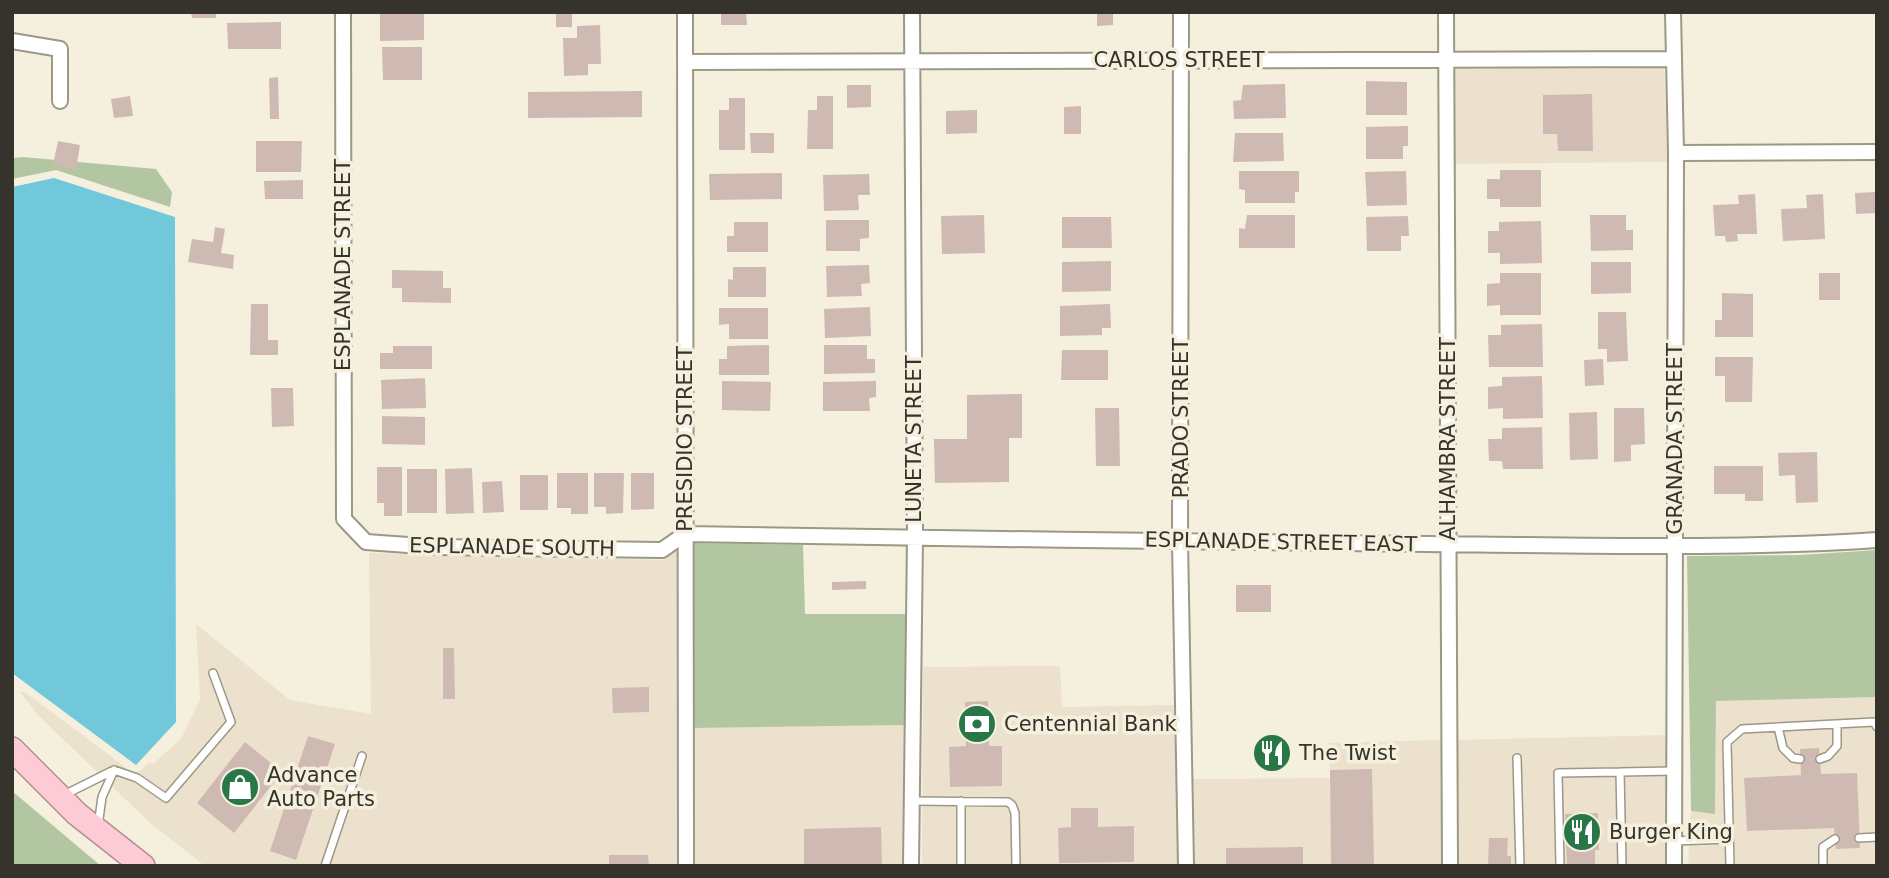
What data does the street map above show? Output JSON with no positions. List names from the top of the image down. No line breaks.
{"streets":{"street":["CARLOS STREET","ESPLANADE STREET","PRADO STREET","PRESIDIO STREET","LUNETA STREET","ALHAMBRA STREET","GRANADA STREET","ESPLANADE STREET EAST","ESPLANADE SOUTH"]},"crossings":[["CARLOS STREET","PRADO STREET"],["CARLOS STREET","PRESIDIO STREET"],["CARLOS STREET","LUNETA STREET"],["CARLOS STREET","ALHAMBRA STREET"],["CARLOS STREET","GRANADA STREET"],["ESPLANADE STREET","ESPLANADE SOUTH"],["PRADO STREET","ESPLANADE STREET EAST"],["PRESIDIO STREET","ESPLANADE STREET EAST"],["PRESIDIO STREET","ESPLANADE SOUTH"],["LUNETA STREET","ESPLANADE STREET EAST"],["ALHAMBRA STREET","ESPLANADE STREET EAST"],["GRANADA STREET","ESPLANADE STREET EAST"],["ESPLANADE STREET EAST","ESPLANADE SOUTH"]],"places":{"bank":["Centennial Bank"],"restaurant":["The Twist","Burger King"],"shop":["Advance Auto Parts"]}}
